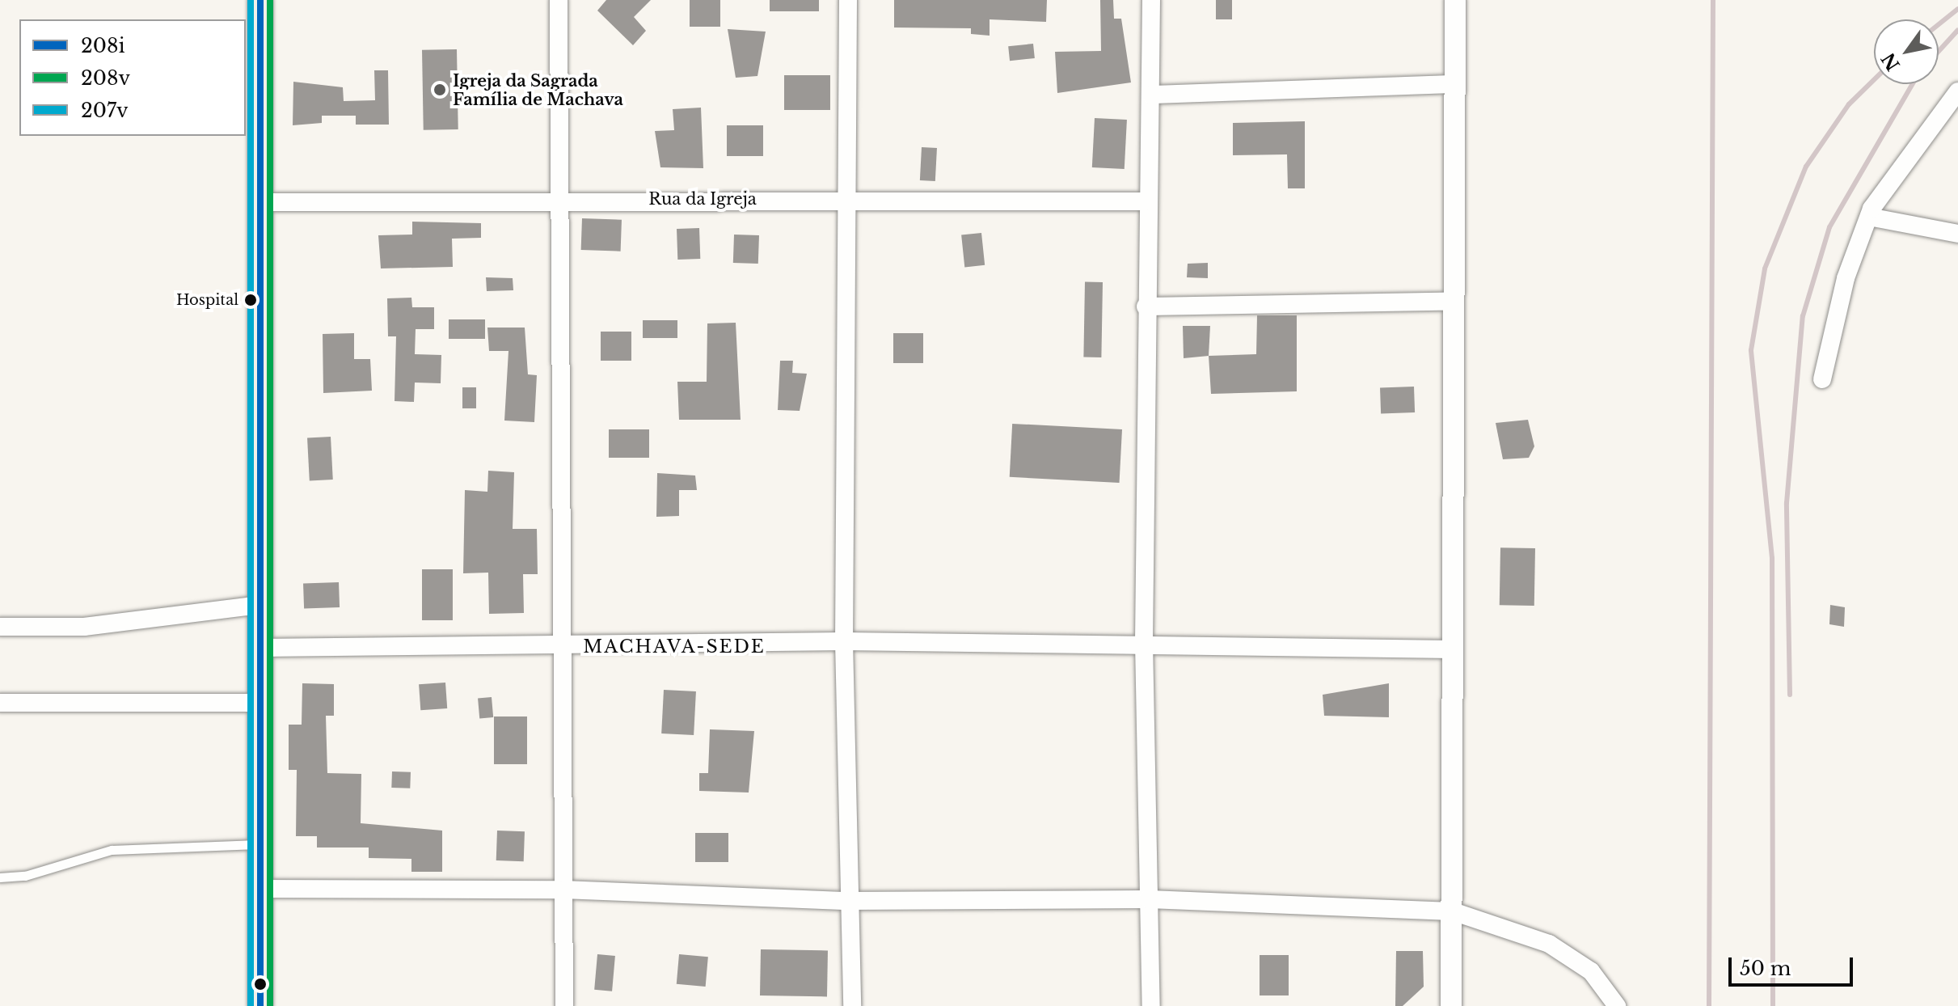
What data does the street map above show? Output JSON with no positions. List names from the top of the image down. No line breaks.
{"streets":{"street":["Rua da Igreja"]},"districts":["MACHAVA-SEDE"],"places":["Igreja da Sagrada Família de Machava","Hospital"],"lines":["transit line 208i","transit line 208v","transit line 207v"],"legend":["208i","208v","207v"],"scale_bar":"50 m","north":"bottom left"}
